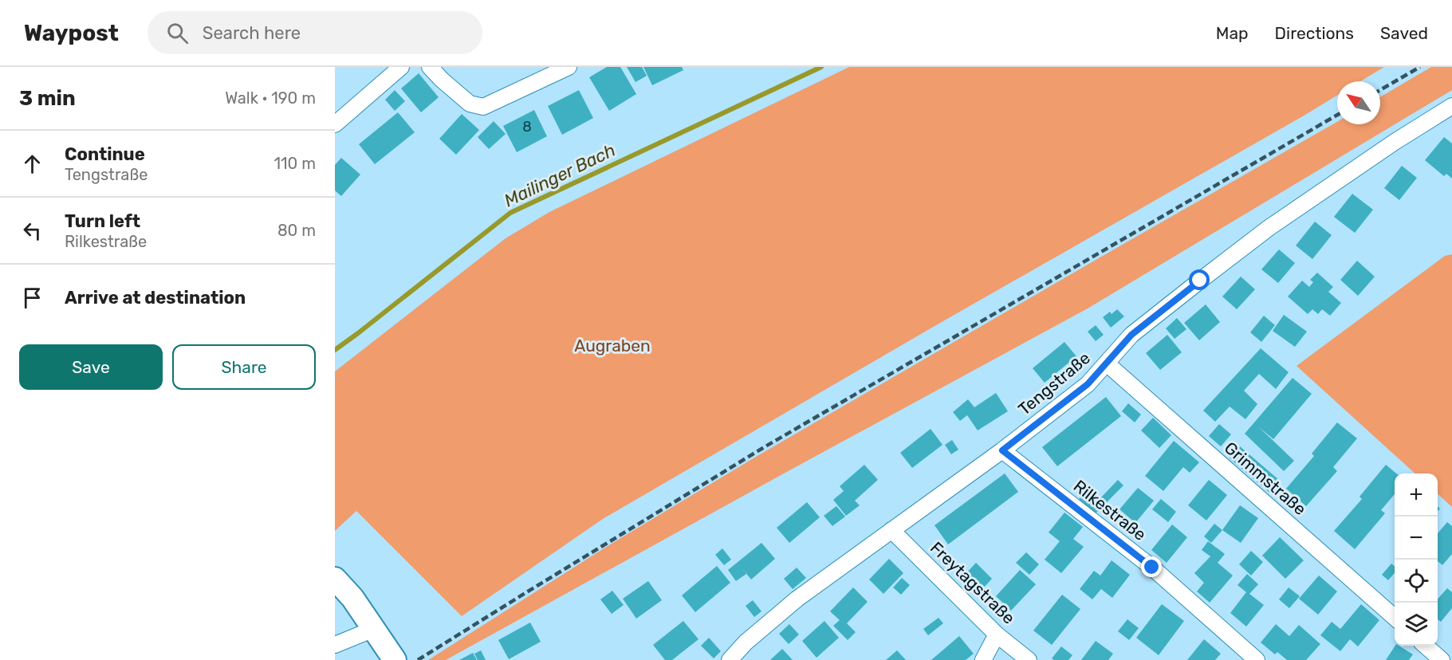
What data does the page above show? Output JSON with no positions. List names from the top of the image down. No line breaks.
{"streets":{"street":["Tengstraße","Grimmstraße","Rilkestraße","Freytagstraße"]},"crossings":[["Tengstraße","Grimmstraße"],["Tengstraße","Rilkestraße"],["Tengstraße","Freytagstraße"]],"water":["Mailinger Bach"],"parks":["Augraben"],"house_numbers":["8"],"north":"top left","page":{"header":"Waypost","search":"Search here","nav":["Map","Directions","Saved"],"heading":["3 min","Walk · 190 m"],"list":[["Continue","Tengstraße","110 m"],["Turn left","Rilkestraße","80 m"],"Arrive at destination"],"buttons":["Save","Share"],"map_buttons":["+","−"]}}
